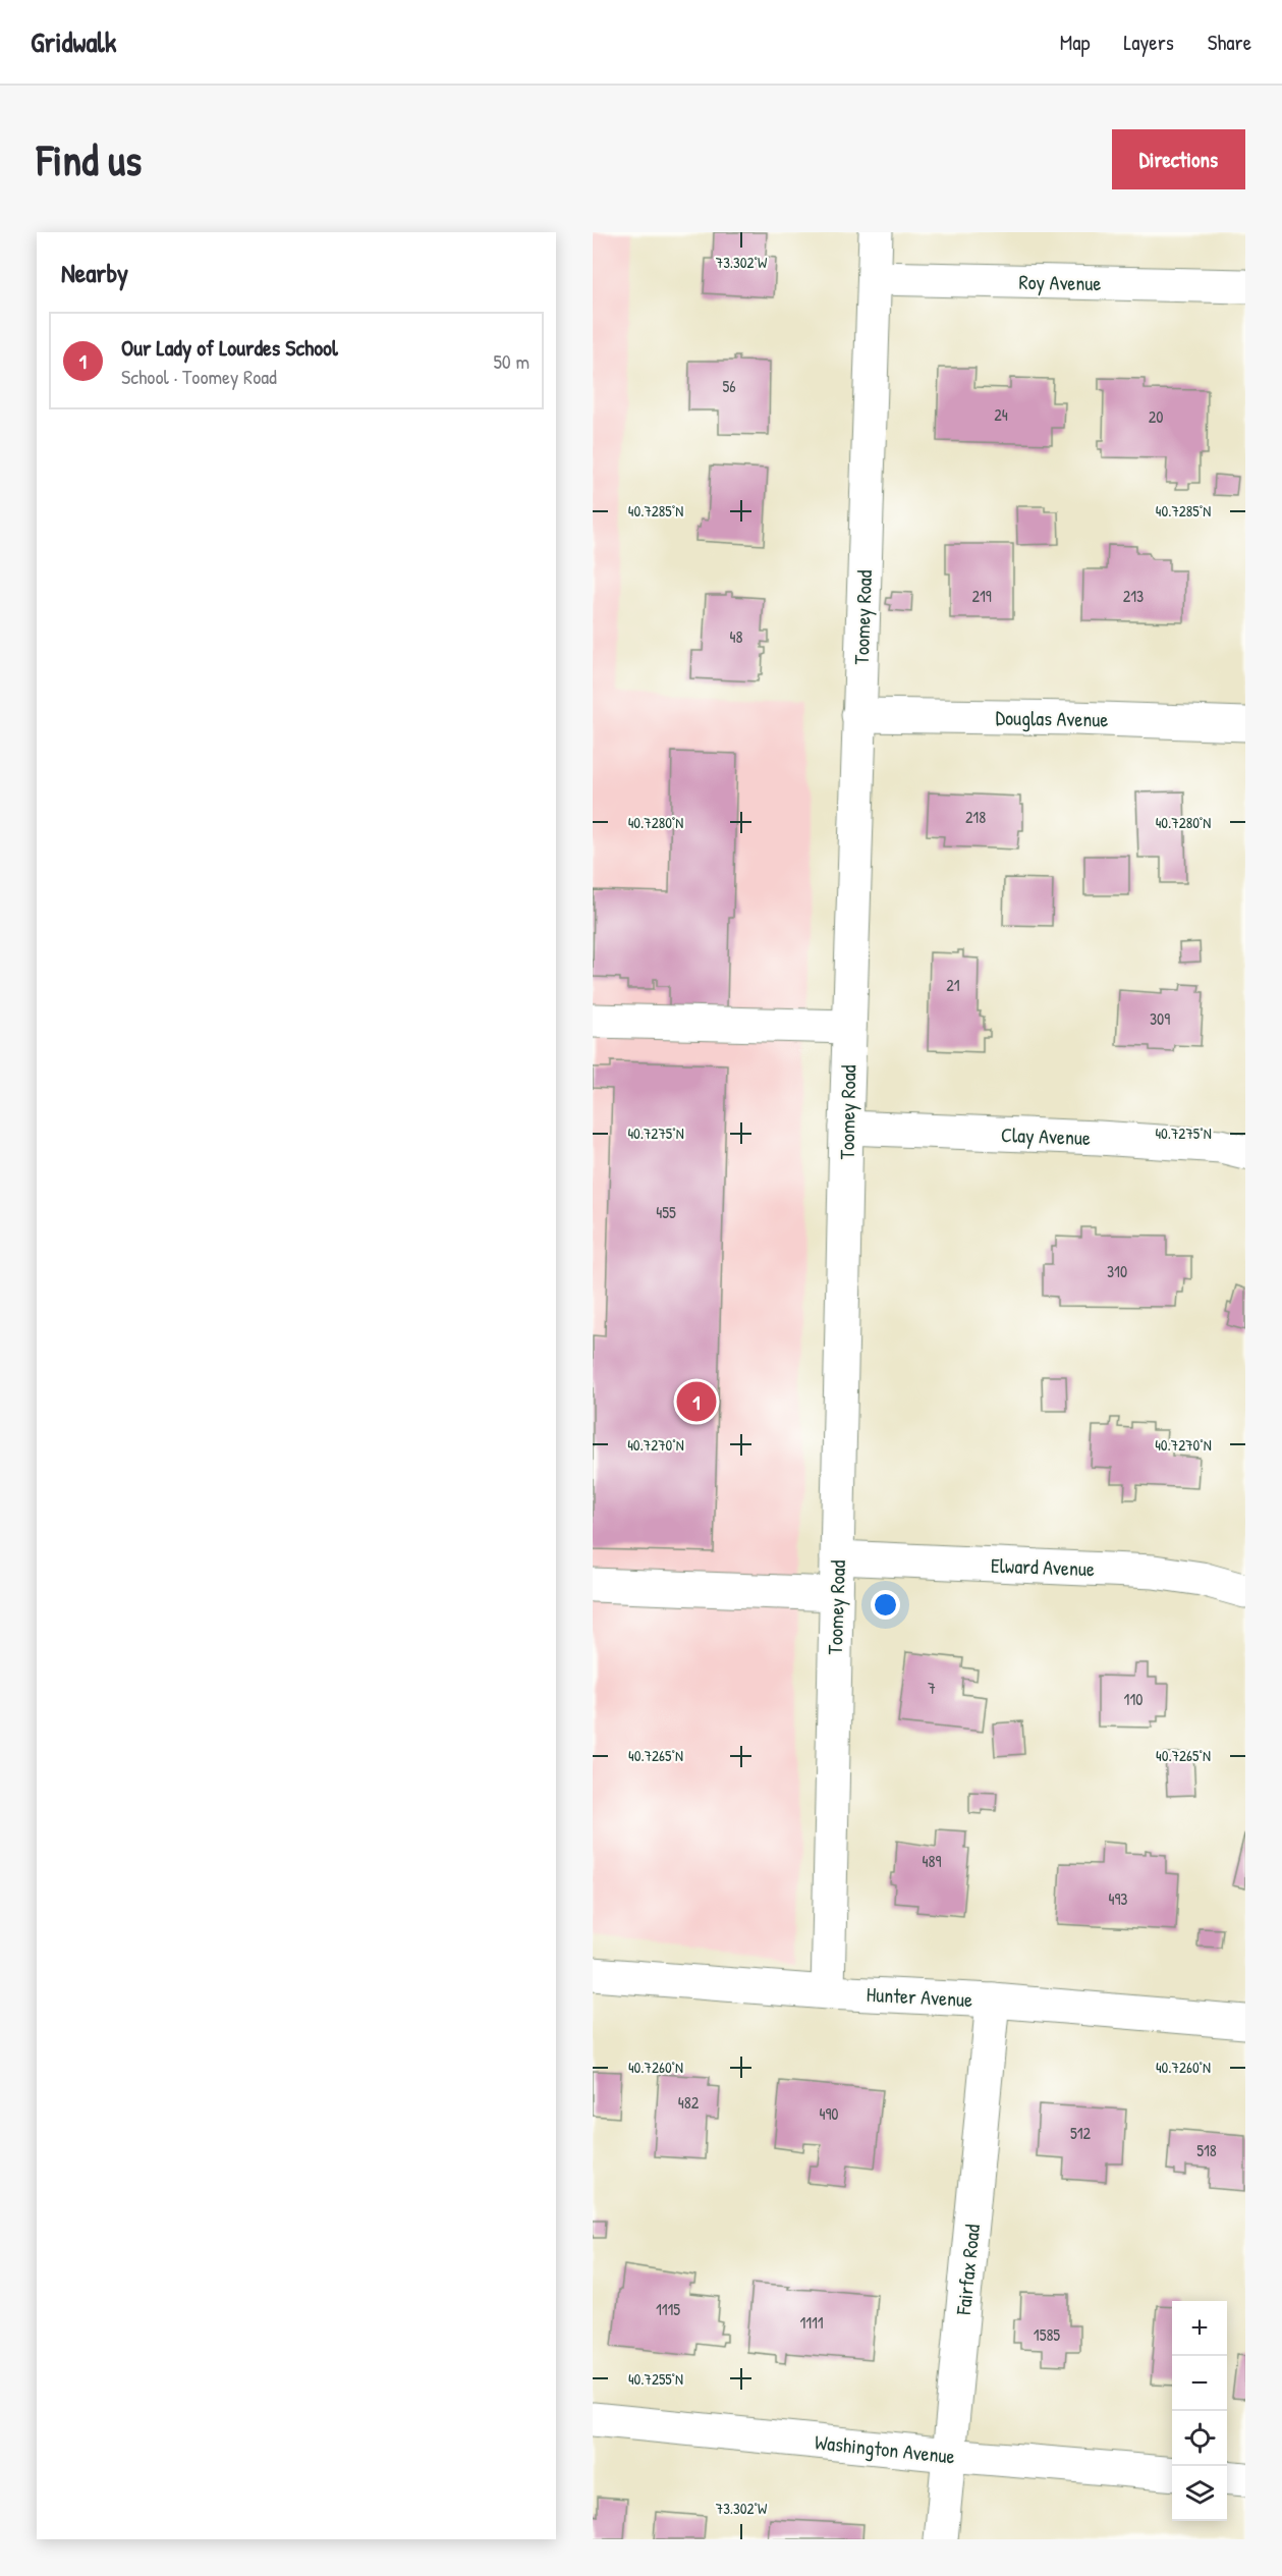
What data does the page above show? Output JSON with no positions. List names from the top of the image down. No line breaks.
{"streets":{"street":["Roy Avenue","Toomey Road","Douglas Avenue","Clay Avenue","Elward Avenue","Hunter Avenue","Fairfax Road","Washington Avenue"]},"crossings":[["Roy Avenue","Toomey Road"],["Toomey Road","Douglas Avenue"],["Toomey Road","Clay Avenue"],["Toomey Road","Elward Avenue"],["Toomey Road","Hunter Avenue"],["Hunter Avenue","Fairfax Road"],["Fairfax Road","Washington Avenue"]],"house_numbers":["56","24","20","219","213","48","218","21","309","455","310","7","110","489","493","482","490","512","518","1115","1111","1585"],"page":{"header":"Gridwalk","nav":["Map","Layers","Share"],"buttons":"Directions","title":"Find us","heading":"Nearby","list":[{"mark":"1","name":"Our Lady of Lourdes School","note":"School · Toomey Road","value":"50 m"}],"pins":"1","map_buttons":["+","−"]},"coordinates":["73.302°W","40.7285°N","40.7280°N","40.7275°N","40.7270°N","40.7265°N","40.7260°N","40.7255°N"]}
